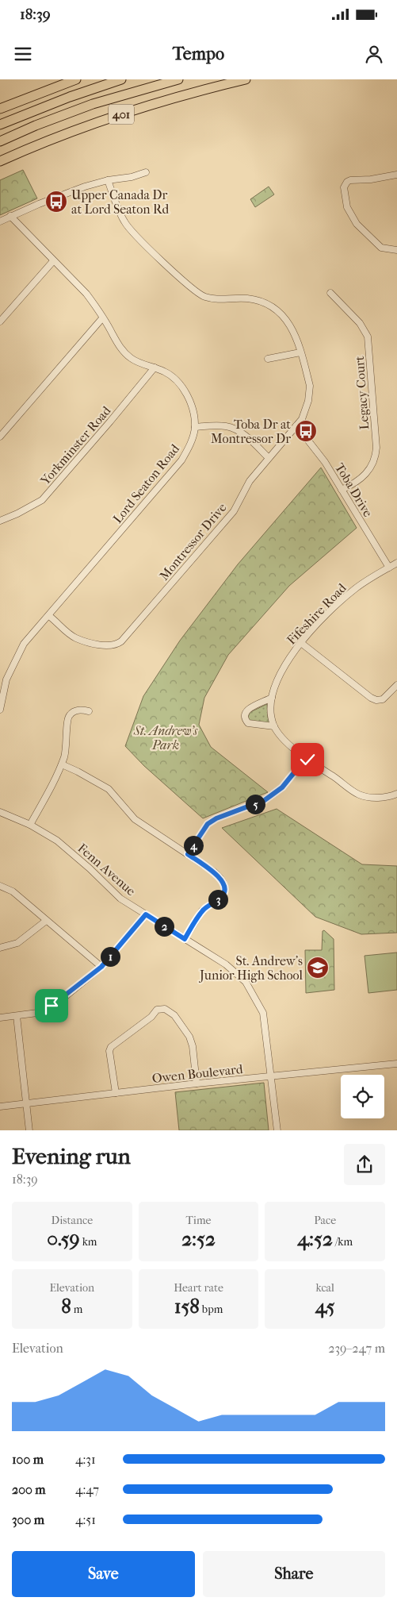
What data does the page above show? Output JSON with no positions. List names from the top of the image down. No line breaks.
{"streets":{"highway":["401"],"street":["Legacy Court","Yorkminster Road","Lord Seaton Road","Toba Drive","Montressor Drive","Fifeshire Road","Fenn Avenue","Owen Boulevard"]},"crossings":[["Legacy Court","Toba Drive"],["Yorkminster Road","Lord Seaton Road"],["Lord Seaton Road","Montressor Drive"],["Toba Drive","Montressor Drive"],["Toba Drive","Fifeshire Road"],["Fenn Avenue","Owen Boulevard"]],"parks":["St. Andrew’s Park"],"places":{"bus stop":["Upper Canada Dr at Lord Seaton Rd","Toba Dr at Montressor Dr"],"school or university":["St. Andrew's Junior High School"]},"page":{"status":"18:39","header":"Tempo","pins":["5","4","3","2","1"],"heading":["Evening run","18:39"],"stats":[["Distance","0.59 km"],["Time","2:52"],["Pace","4:52 /km"],["Elevation","8 m"],["Heart rate","158 bpm"],["kcal","45"]],"chart":["Elevation","239–247 m"],"list":[{"name":"100 m","note":"4:31"},{"name":"200 m","note":"4:47"},{"name":"300 m","note":"4:51"}],"buttons":["Save","Share"]}}
